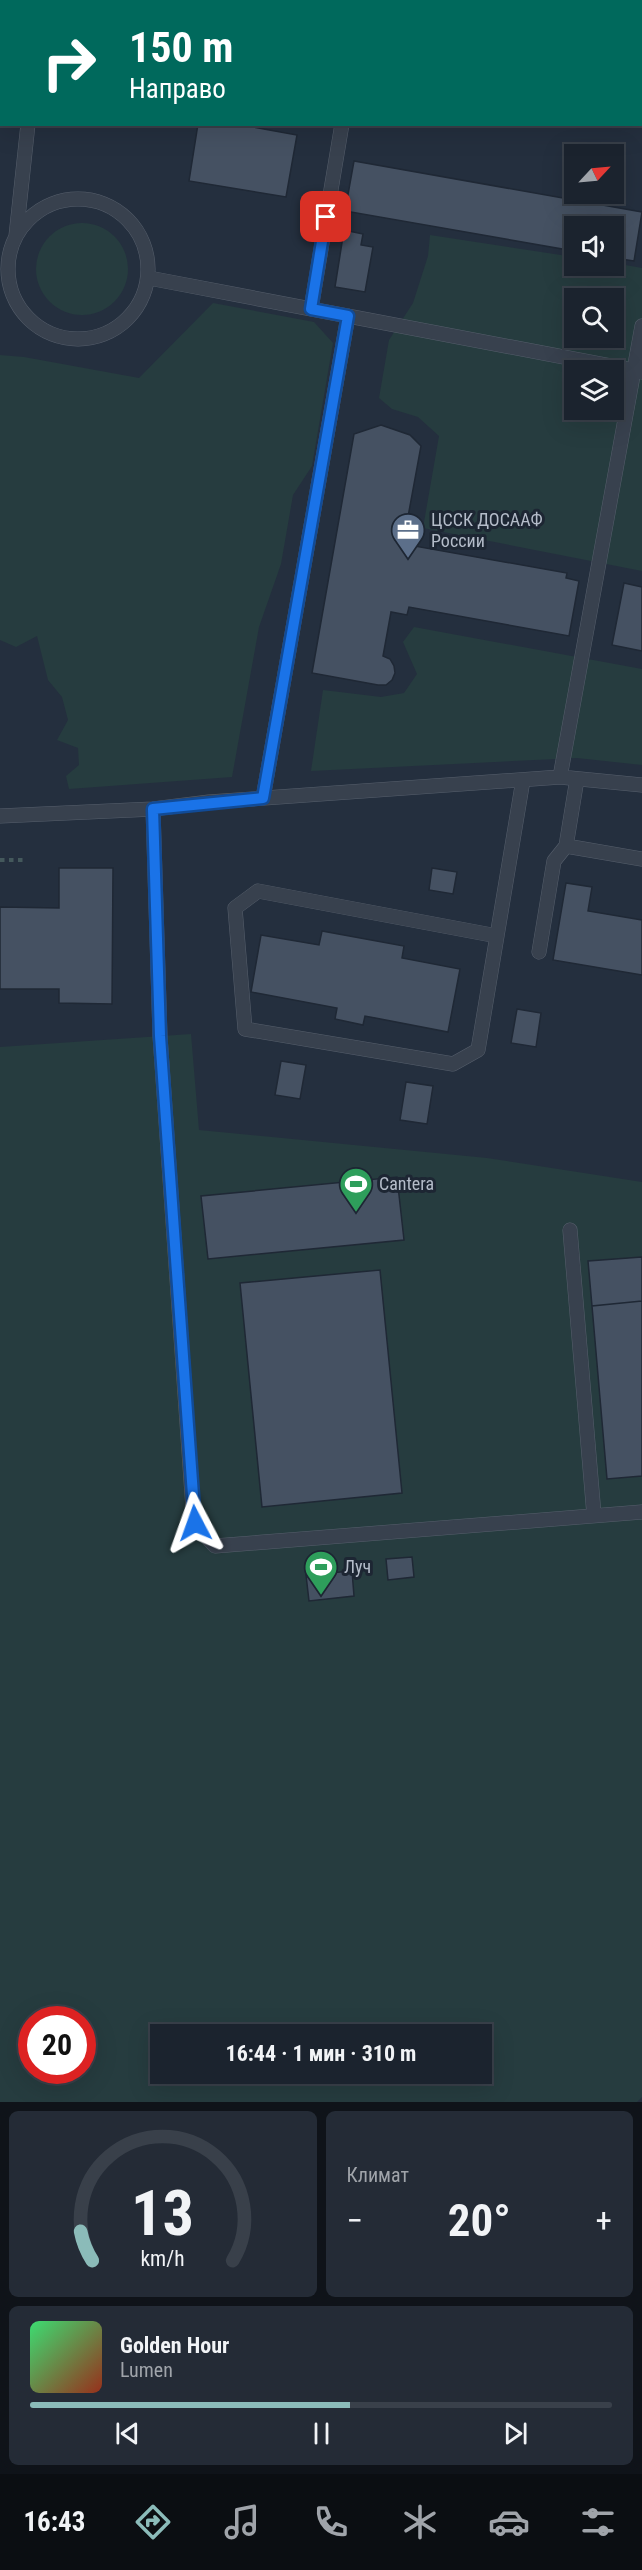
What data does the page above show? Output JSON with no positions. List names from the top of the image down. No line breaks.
{"places":{"office":["ЦССК ДОСААФ России"],"sports":["Cantera","Луч"]},"north":"top right","page":{"turn":["150 m","Направо"],"limit":"20","trip":"16:44 · 1 мин · 310 m","tile":"Климат","heat":["−","20°","+"],"song":["Golden Hour","Lumen"],"tabs":"16:43","gauge":["13","km/h"]}}
